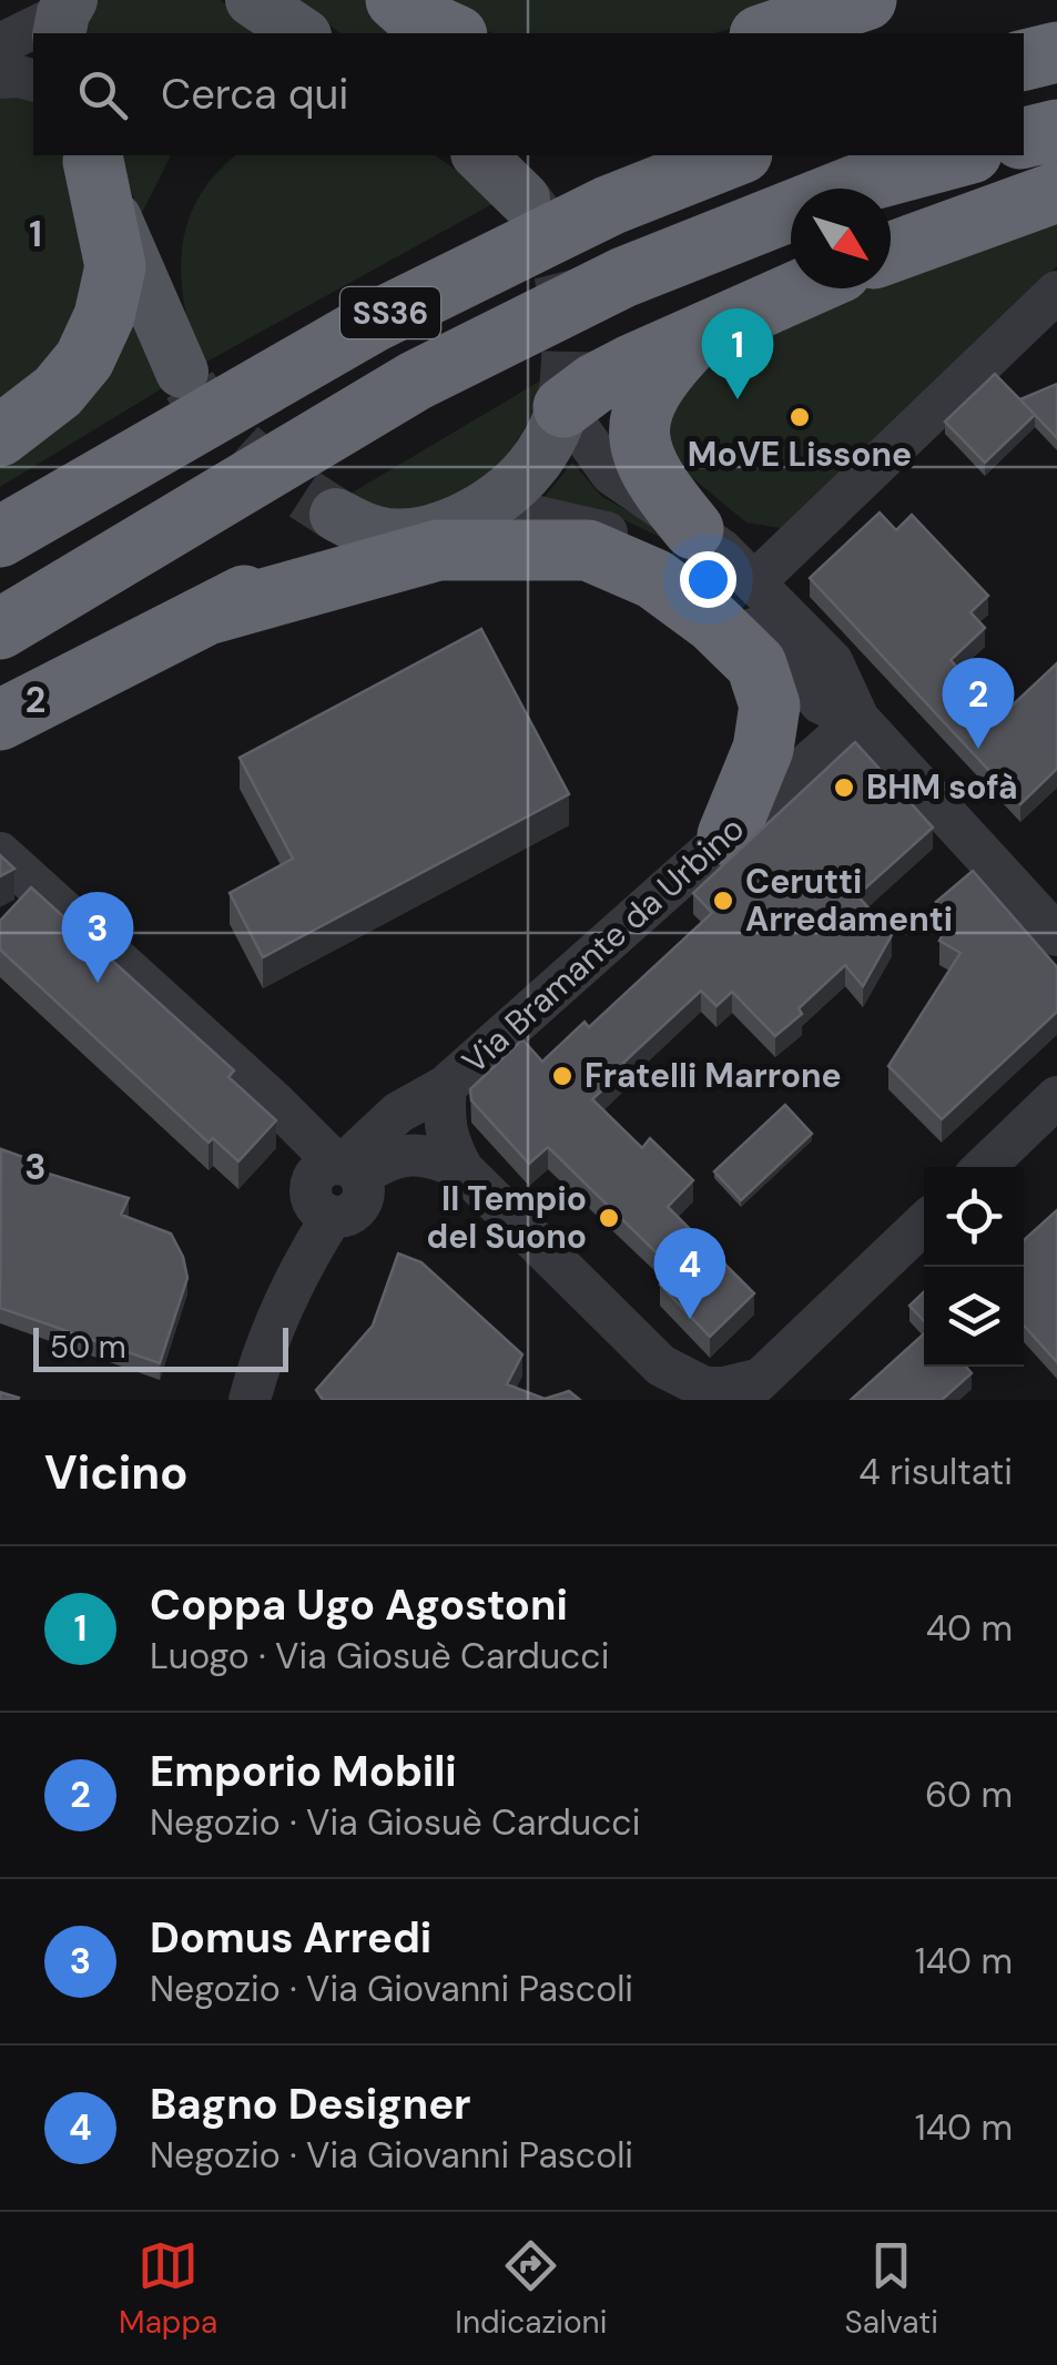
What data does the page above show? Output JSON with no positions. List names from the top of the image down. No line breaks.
{"streets":{"highway":["SS36"],"street":["Via Bramante da Urbino"]},"places":["MoVE Lissone","BHM sofà","Cerutti Arredamenti","Fratelli Marrone","Il Tempio del Suono"],"scale_bar":"50 m","north":"bottom right","page":{"search":"Cerca qui","pins":["1","2","3","4"],"scale":"50 m","heading":["Vicino","4 risultati"],"list":[{"mark":"1","name":"Coppa Ugo Agostoni","note":"Luogo · Via Giosuè Carducci","value":"40 m"},{"mark":"2","name":"Emporio Mobili","note":"Negozio · Via Giosuè Carducci","value":"60 m"},{"mark":"3","name":"Domus Arredi","note":"Negozio · Via Giovanni Pascoli","value":"140 m"},{"mark":"4","name":"Bagno Designer","note":"Negozio · Via Giovanni Pascoli","value":"140 m"}],"nav":["Mappa","Indicazioni","Salvati"]},"grid":{"rows":["1","2","3"]}}
